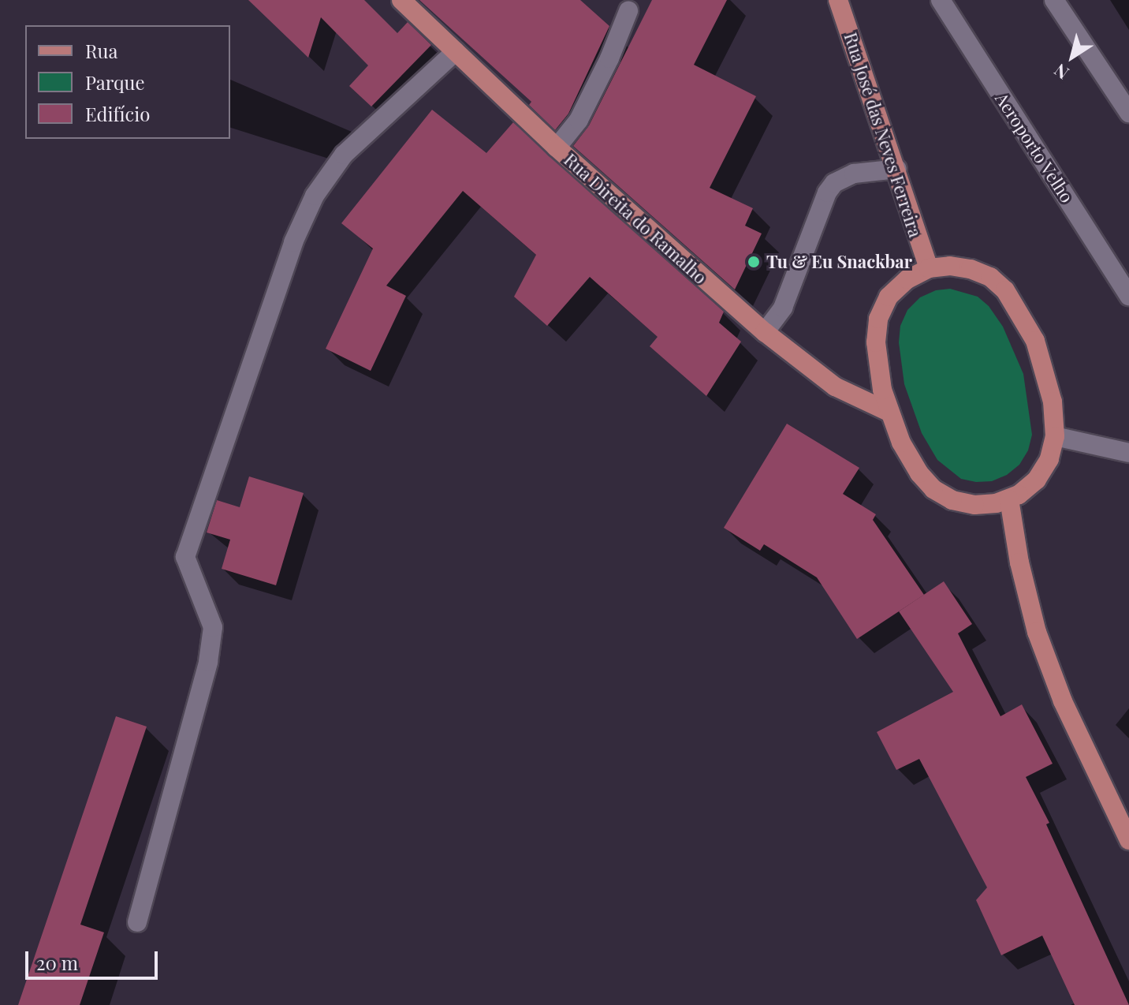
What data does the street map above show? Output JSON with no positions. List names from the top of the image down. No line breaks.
{"streets":{"main road":["Rua José das Neves Ferreira","Rua Direita do Ramalho"],"street":["Aeroporto Velho"]},"crossings":[["Rua José das Neves Ferreira","Rua Direita do Ramalho"]],"places":["Tu & Eu Snackbar"],"legend":["Rua","Parque","Edifício"],"scale_bar":"20 m","north":"bottom left"}
